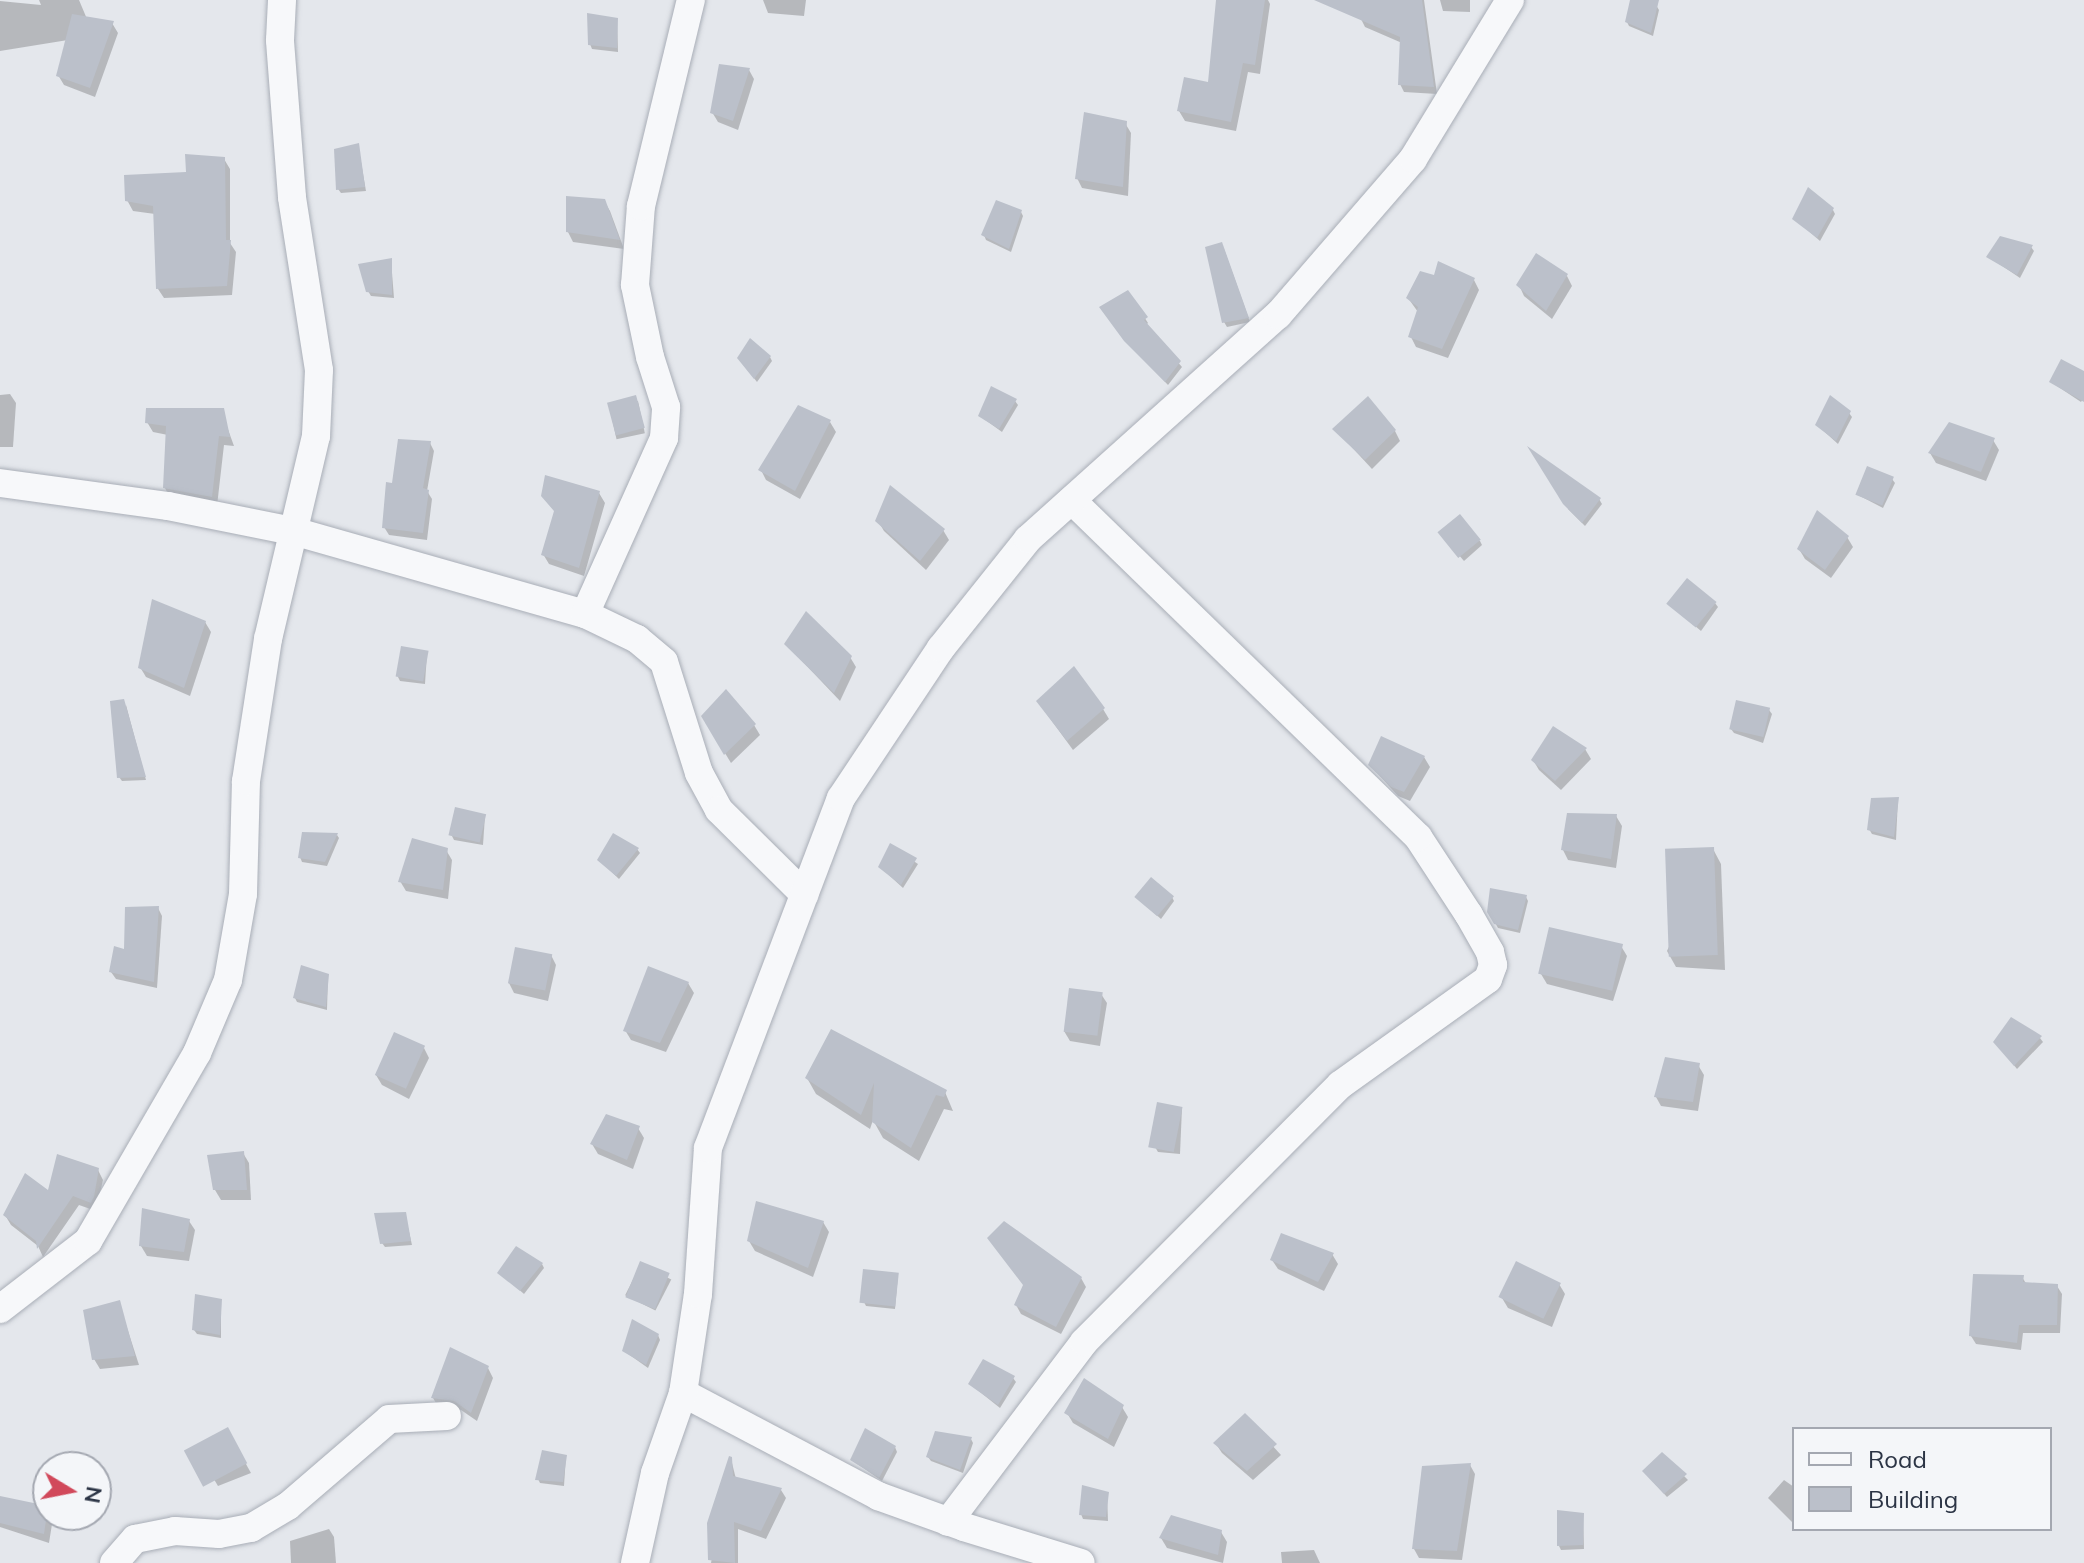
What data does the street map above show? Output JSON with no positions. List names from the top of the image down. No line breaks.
{"legend":["Road","Building"],"north":"right"}
